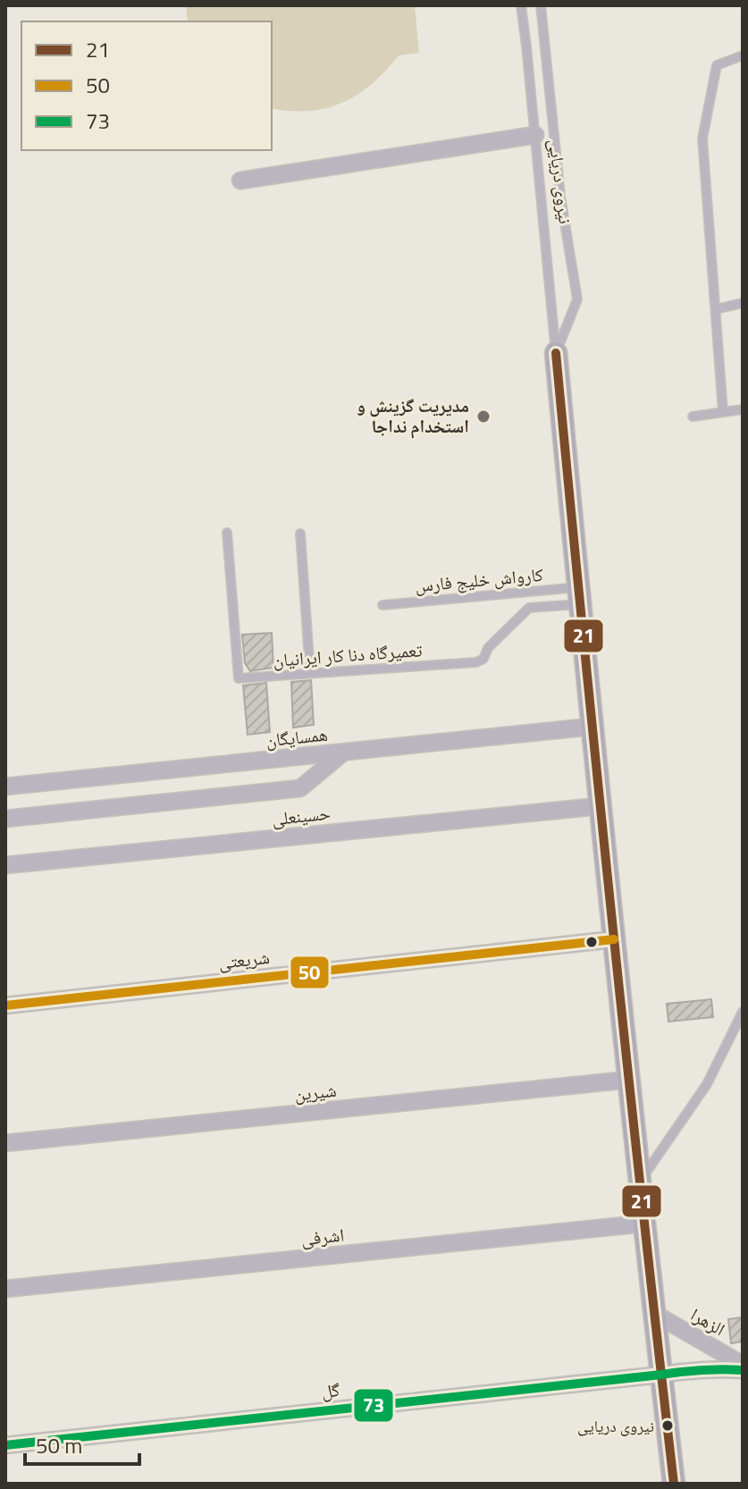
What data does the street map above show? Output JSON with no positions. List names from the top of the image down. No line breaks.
{"streets":{"main road":["نیروی دریایی"],"street":["همسایگان","حسینعلی","شریعتی","شیرین","اشرفی","الزهرا","گل"],"lane":["کارواش خلیج فارس","تعمیرگاه دنا کار ایرانیان"]},"crossings":[["نیروی دریایی","کارواش خلیج فارس"],["نیروی دریایی","تعمیرگاه دنا کار ایرانیان"],["نیروی دریایی","همسایگان"],["نیروی دریایی","حسینعلی"],["نیروی دریایی","شریعتی"],["نیروی دریایی","شیرین"],["نیروی دریایی","اشرفی"],["نیروی دریایی","الزهرا"],["نیروی دریایی","گل"],["کارواش خلیج فارس","تعمیرگاه دنا کار ایرانیان"]],"places":["مدیریت گزینش و استخدام نداجا","نیروی دریایی"],"lines":["transit line 21","transit line 50","transit line 73"],"legend":["21","50","73"],"scale_bar":"50 m"}
